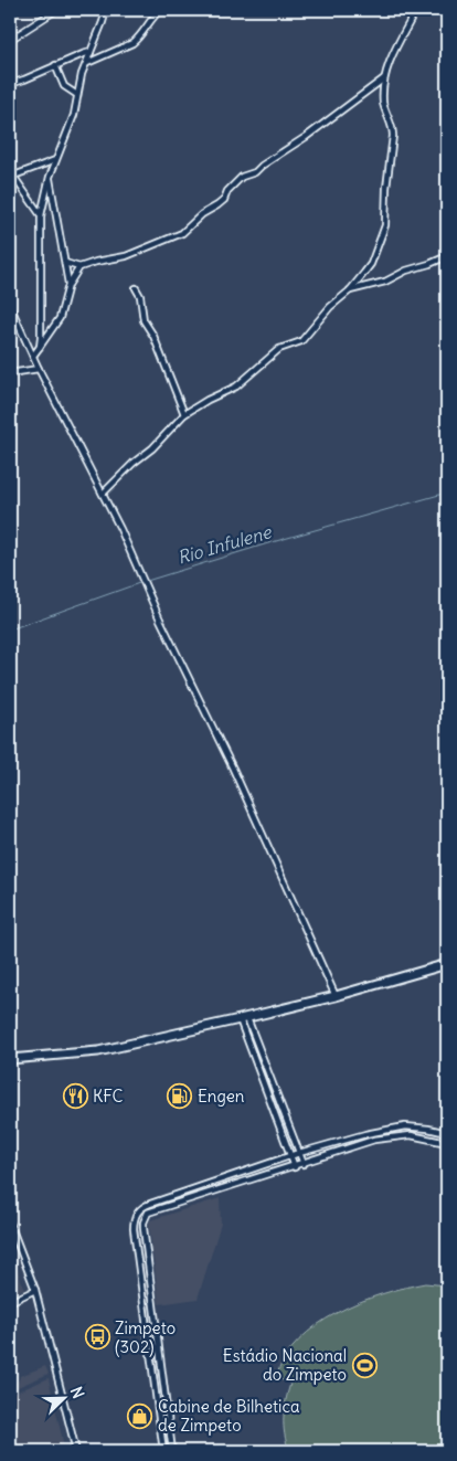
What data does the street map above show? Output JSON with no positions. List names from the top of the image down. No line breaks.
{"water":["Rio Infulene"],"places":{"restaurant":["KFC"],"fuel station":["Engen"],"bus stop":["Zimpeto (302)"],"sports":["Estádio Nacional do Zimpeto"],"shop":["Cabine de Bilhetica de Zimpeto"]},"north":"top right"}
